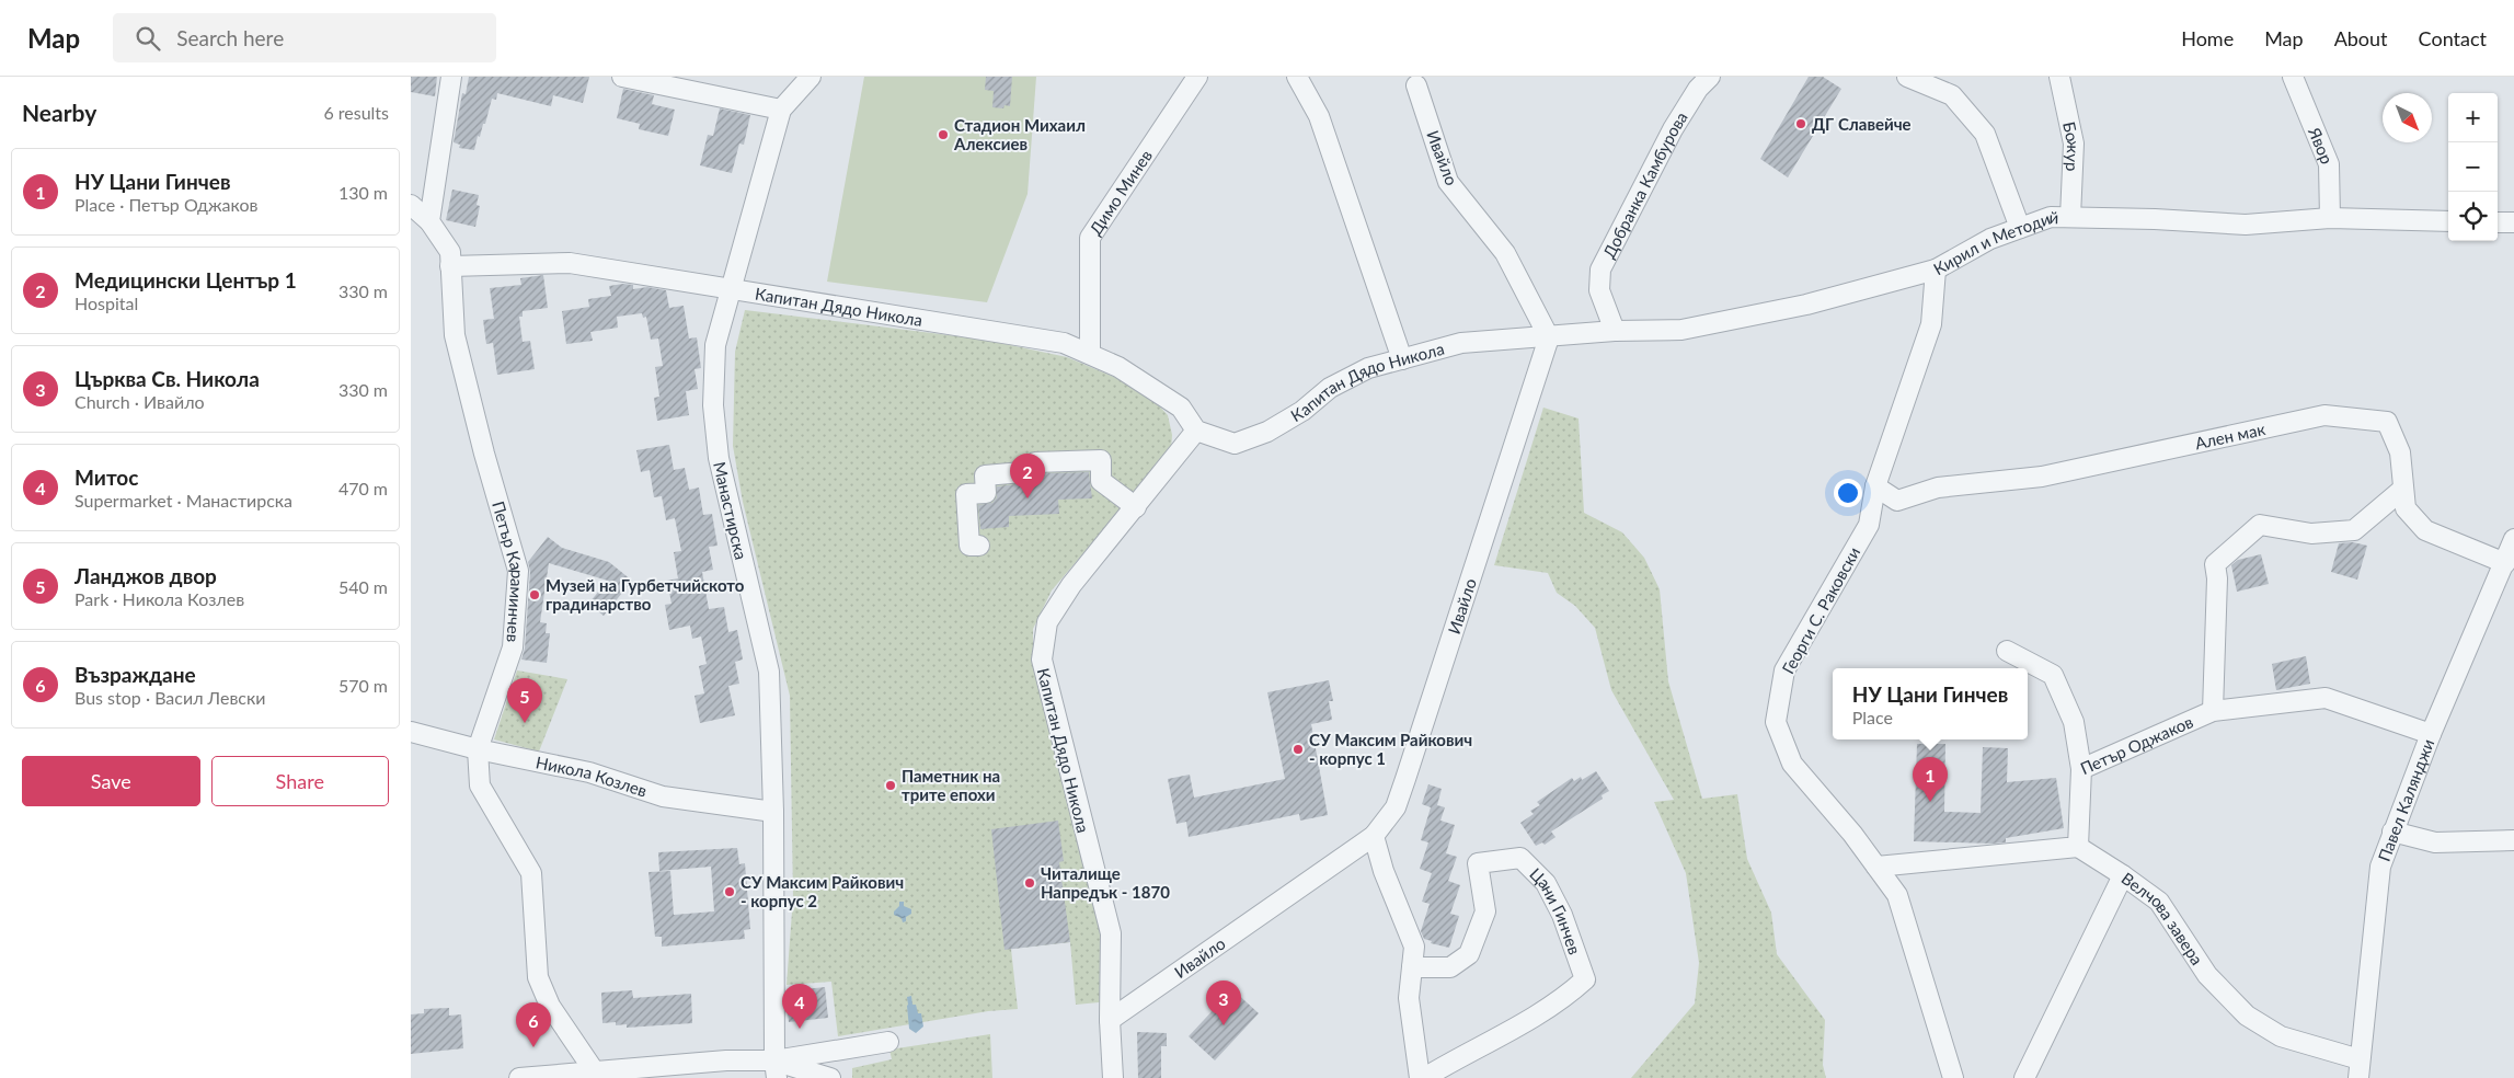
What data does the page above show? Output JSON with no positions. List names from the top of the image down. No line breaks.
{"streets":{"street":["Явор","Божур","Ивайло","Добранка Камбурова","Димо Минев","Кирил и Методий","Капитан Дядо Никола","Ален мак","Манастирска","Петър Караминчев","Георги С. Раковски","Петър Оджаков","Никола Козлев","Павел Калянджи","Цани Гинчев","Велчова завера"]},"crossings":[["Явор","Кирил и Методий"],["Божур","Кирил и Методий"],["Ивайло","Кирил и Методий"],["Ивайло","Капитан Дядо Никола"],["Добранка Камбурова","Кирил и Методий"],["Димо Минев","Капитан Дядо Никола"],["Кирил и Методий","Капитан Дядо Никола"],["Кирил и Методий","Георги С. Раковски"],["Капитан Дядо Никола","Манастирска"],["Капитан Дядо Никола","Петър Караминчев"],["Ален мак","Георги С. Раковски"],["Ален мак","Павел Калянджи"],["Манастирска","Никола Козлев"],["Петър Караминчев","Никола Козлев"],["Петър Оджаков","Павел Калянджи"],["Павел Калянджи","Велчова завера"]],"places":["ДГ Славейче","Стадион Михаил Алексиев","Музей на Гурбетчийското градинарство","СУ Максим Райкович - корпус 1","Паметник на трите епохи","Читалище Напредък - 1870","СУ Максим Райкович - корпус 2"],"north":"bottom right","page":{"header":"Map","search":"Search here","nav":["Home","Map","About","Contact"],"heading":["Nearby","6 results"],"map_buttons":["+","−"],"list":[{"mark":"1","name":"НУ Цани Гинчев","note":"Place · Петър Оджаков","value":"130 m"},{"mark":"2","name":"Медицински Център 1","note":"Hospital","value":"330 m"},{"mark":"3","name":"Църква Св. Никола","note":"Church · Ивайло","value":"330 m"},{"mark":"4","name":"Митос","note":"Supermarket · Манастирска","value":"470 m"},{"mark":"5","name":"Ланджов двор","note":"Park · Никола Козлев","value":"540 m"},{"mark":"6","name":"Възраждане","note":"Bus stop · Васил Левски","value":"570 m"}],"pins":["2","5","1","3","4","6"],"popup":["НУ Цани Гинчев","Place"],"buttons":["Save","Share"]}}
